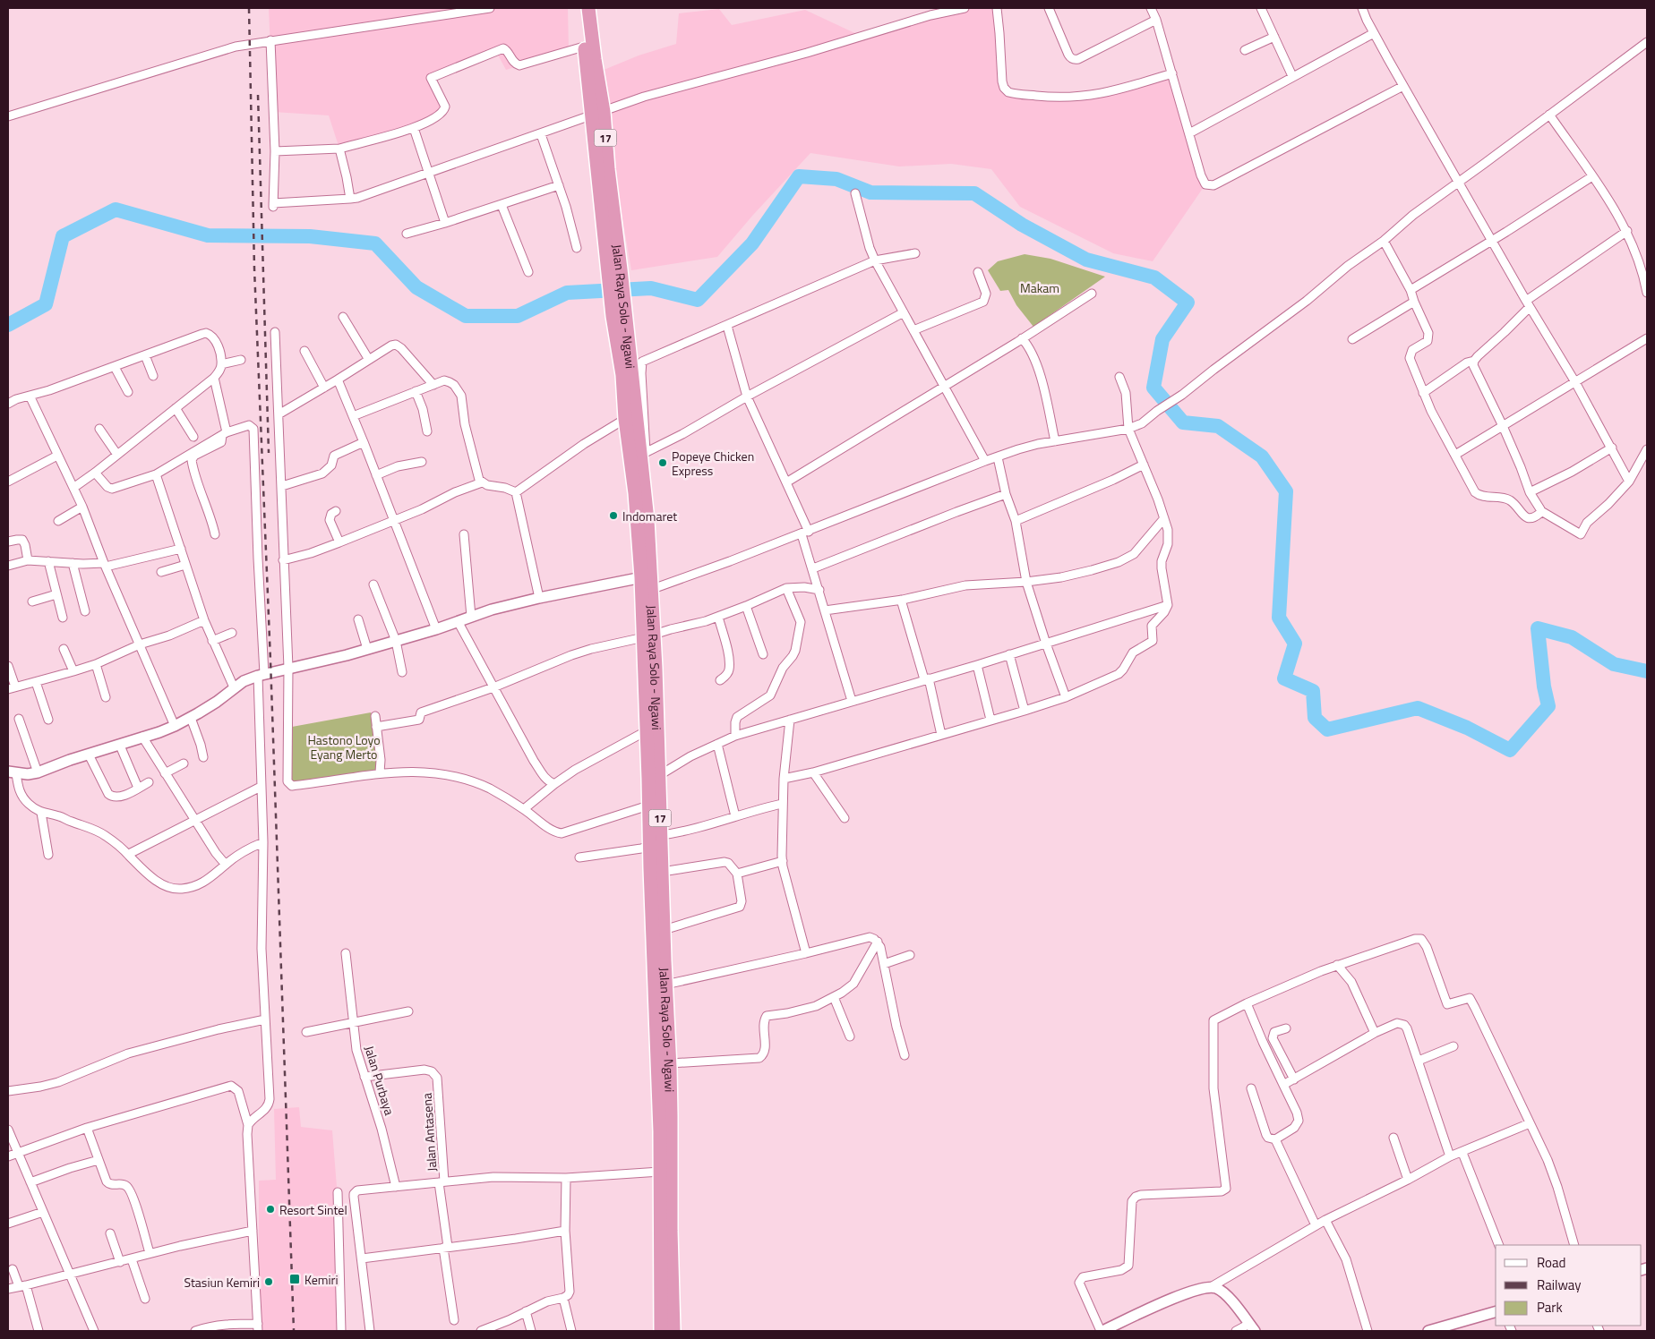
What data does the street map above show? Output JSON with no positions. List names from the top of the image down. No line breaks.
{"streets":{"highway":["17","Jalan Raya Solo - Ngawi"],"street":["Jalan Purbaya","Jalan Antasena"]},"crossings":[["Jalan Purbaya","Jalan Antasena"]],"parks":["Makam","Hastono Loyo Eyang Merto"],"places":{"other":["Popeye Chicken Express","Indomaret","Resort Sintel","Stasiun Kemiri"],"transit":["Kemiri"]},"legend":["Road","Railway","Park"]}
